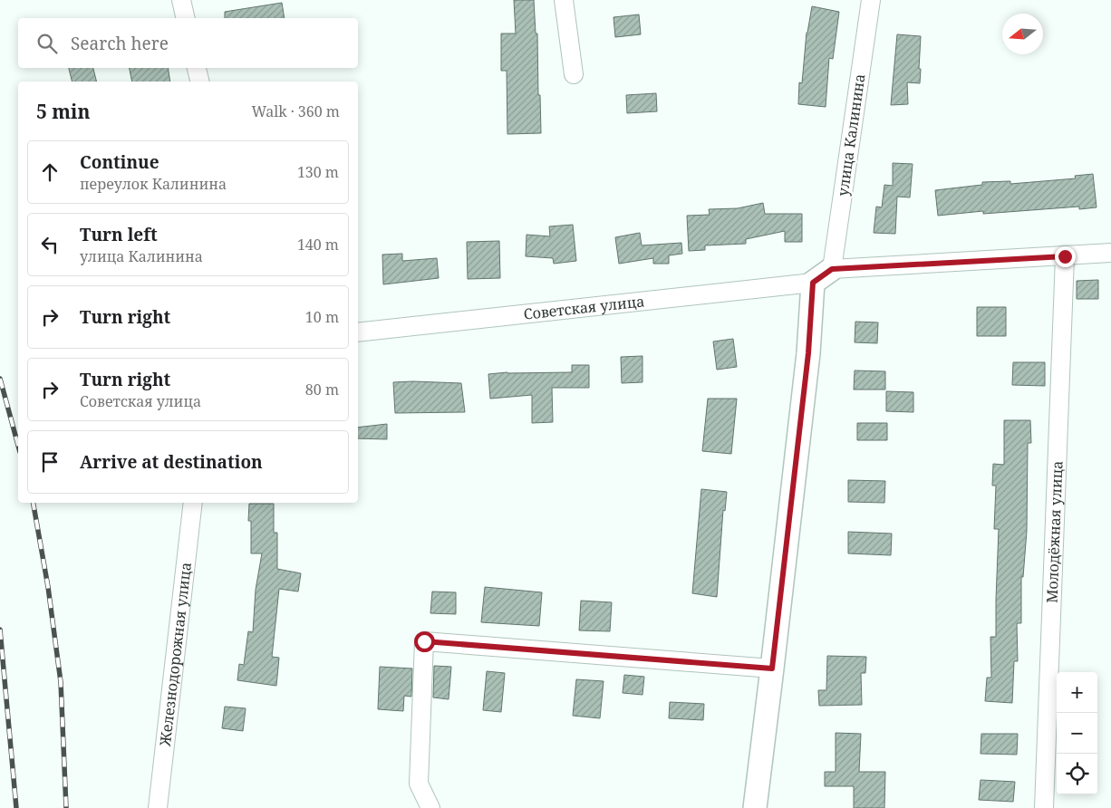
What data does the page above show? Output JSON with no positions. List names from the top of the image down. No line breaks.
{"streets":{"street":["улица Калинина","Советская улица","Молодёжная улица","Железнодорожная улица"]},"north":"left","page":{"search":"Search here","heading":["5 min","Walk · 360 m"],"list":[["Continue","переулок Калинина","130 m"],["Turn left","улица Калинина","140 m"],["Turn right","10 m"],["Turn right","Советская улица","80 m"],"Arrive at destination"],"map_buttons":["+","−"]}}
